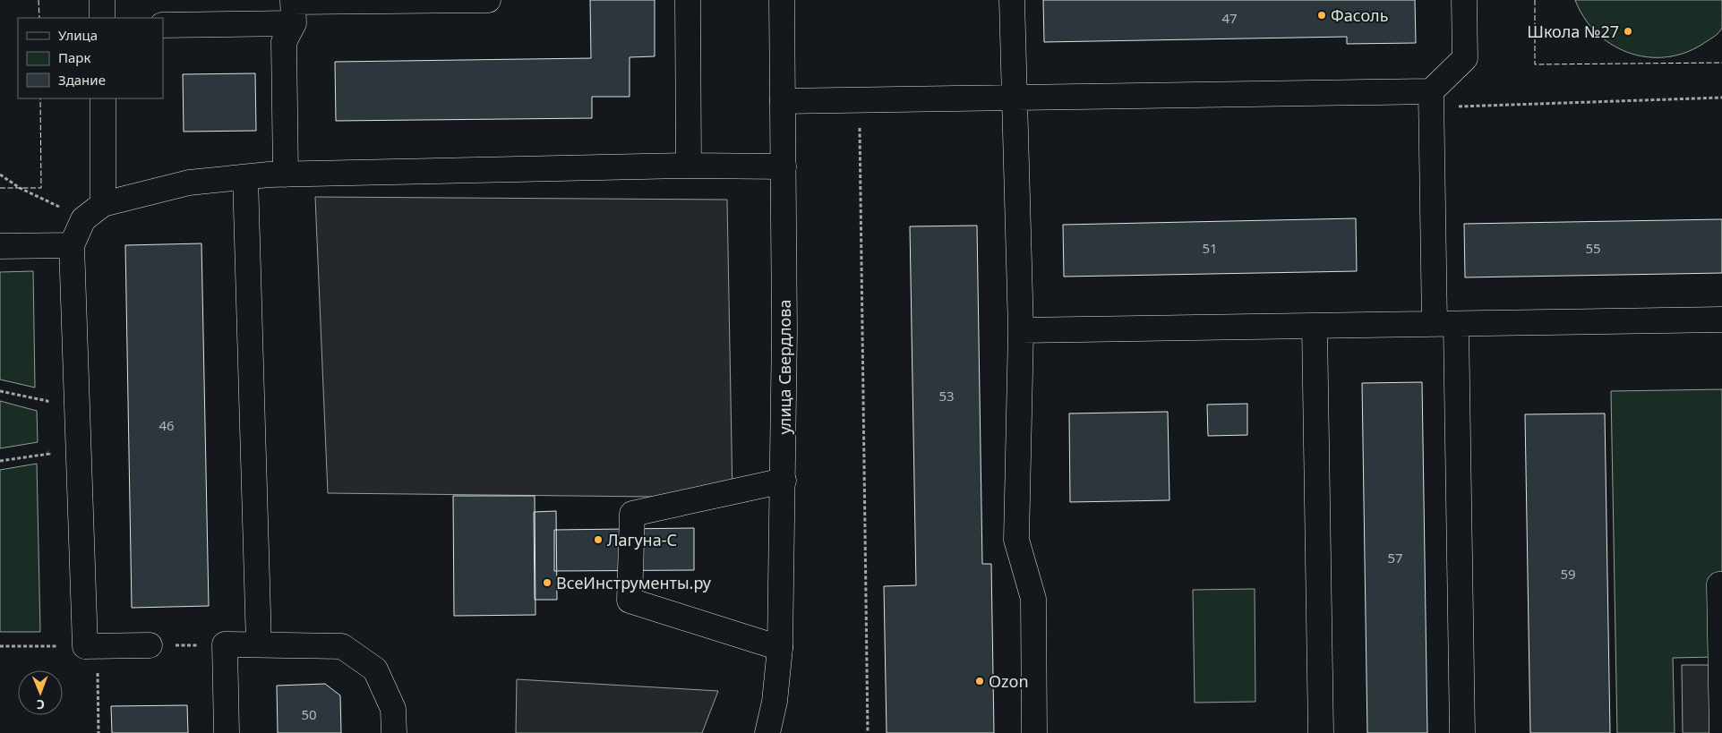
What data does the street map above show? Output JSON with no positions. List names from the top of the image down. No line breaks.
{"streets":{"main road":["улица Свердлова"]},"places":["Фасоль","Школа №27","Лагуна-С","ВсеИнструменты.ру","Ozon"],"house_numbers":["47","51","55","53","46","57","59","50"],"legend":["Улица","Парк","Здание"],"north":"bottom"}
